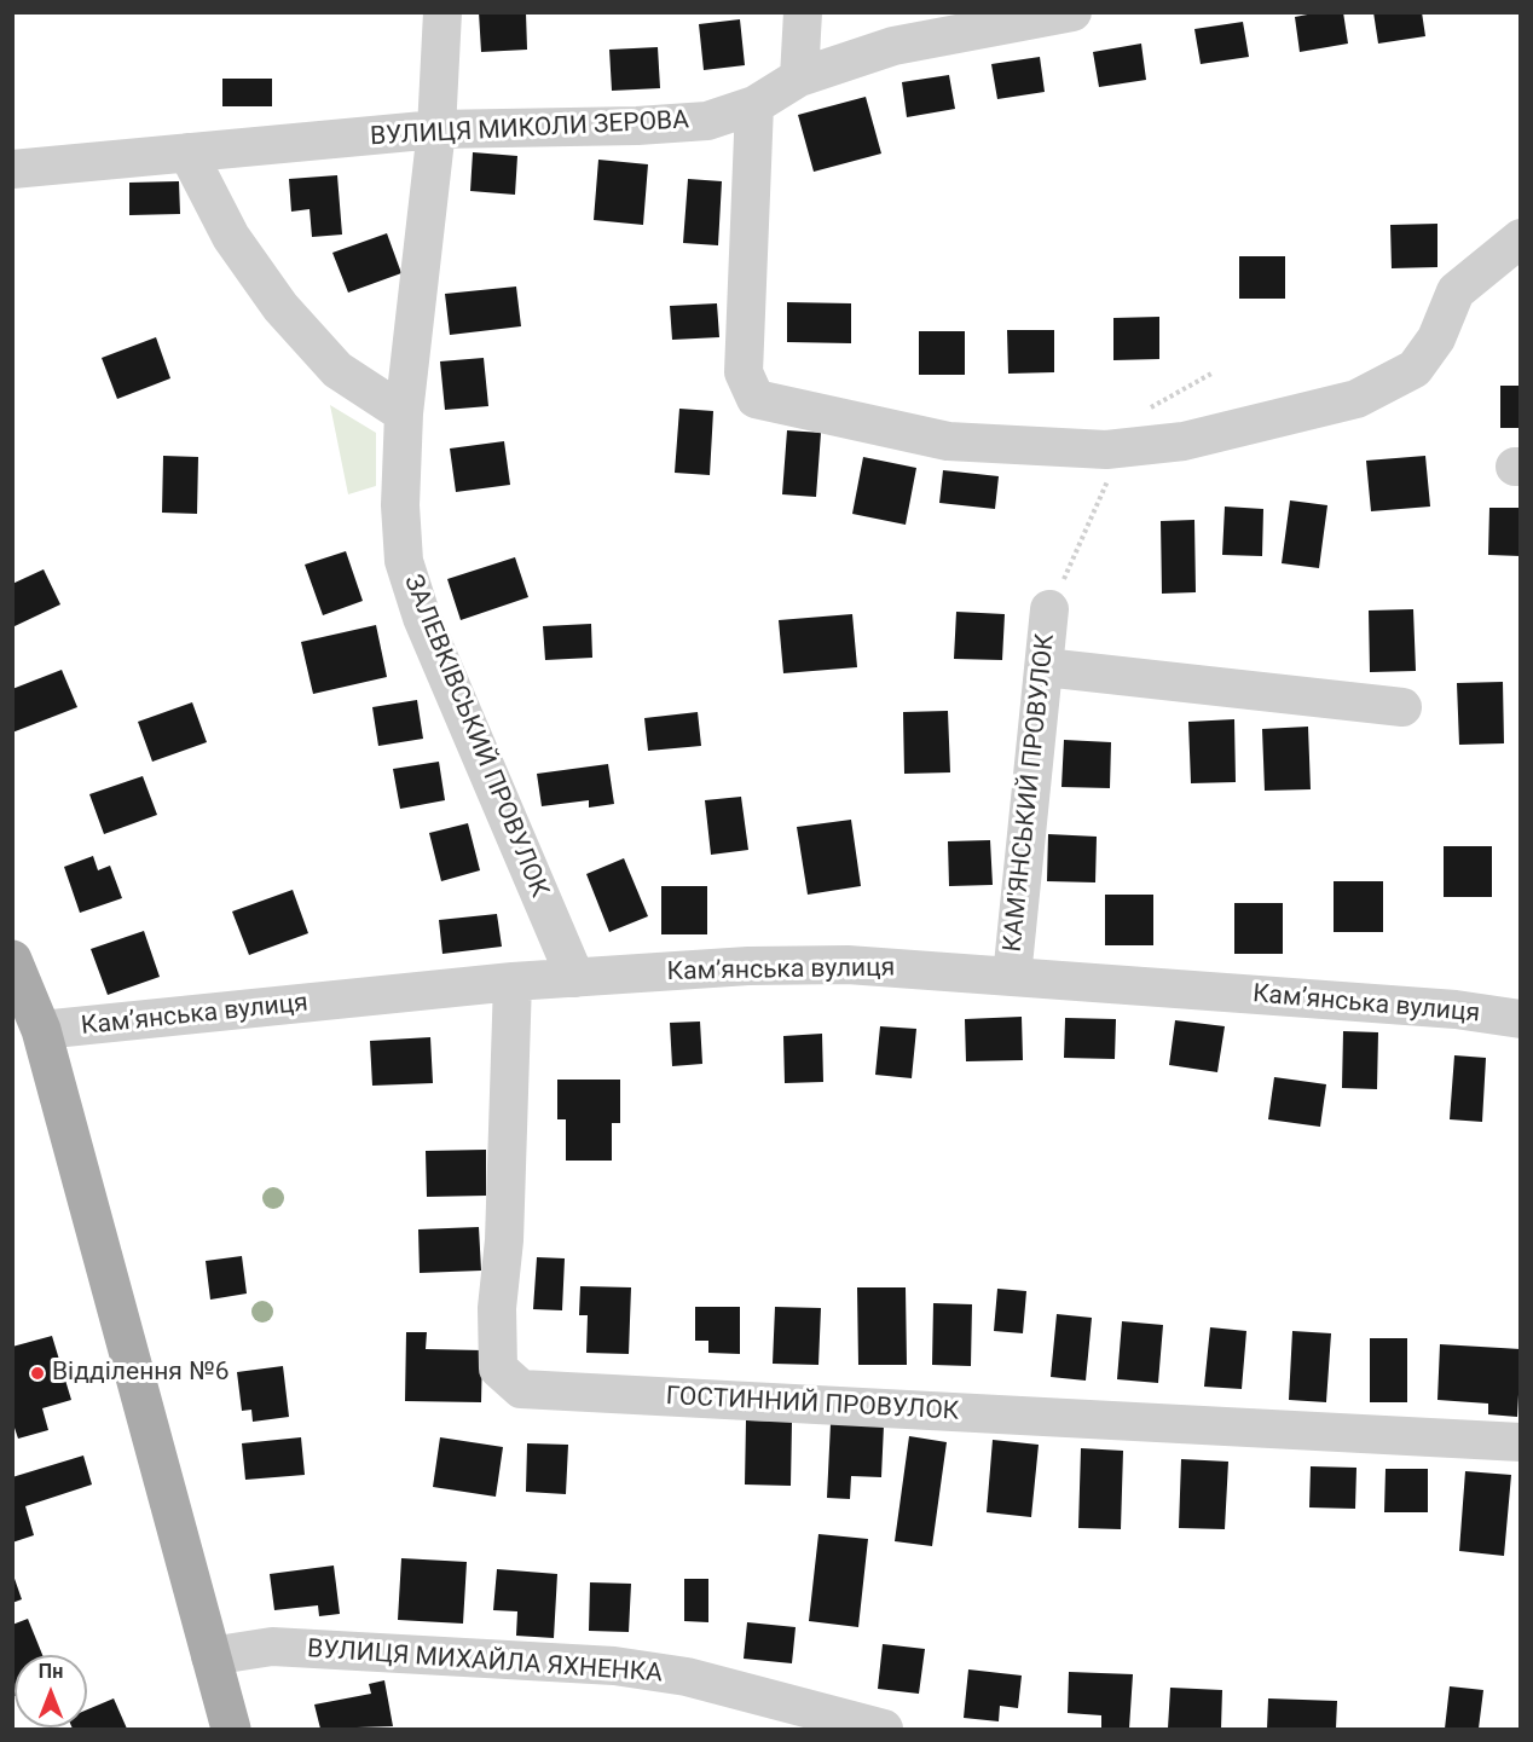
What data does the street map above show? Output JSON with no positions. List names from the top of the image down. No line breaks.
{"streets":{"street":["ВУЛИЦЯ МИКОЛИ ЗЕРОВА","ЗАЛЕВКІВСЬКИЙ ПРОВУЛОК","КАМ'ЯНСЬКИЙ ПРОВУЛОК","Камʼянська вулиця","ГОСТИННИЙ ПРОВУЛОК","ВУЛИЦЯ МИХАЙЛА ЯХНЕНКА"]},"crossings":[["ВУЛИЦЯ МИКОЛИ ЗЕРОВА","ЗАЛЕВКІВСЬКИЙ ПРОВУЛОК"],["ЗАЛЕВКІВСЬКИЙ ПРОВУЛОК","Камʼянська вулиця"],["КАМ'ЯНСЬКИЙ ПРОВУЛОК","Камʼянська вулиця"],["Камʼянська вулиця","ГОСТИННИЙ ПРОВУЛОК"]],"places":["Відділення №6"],"north":"top"}
